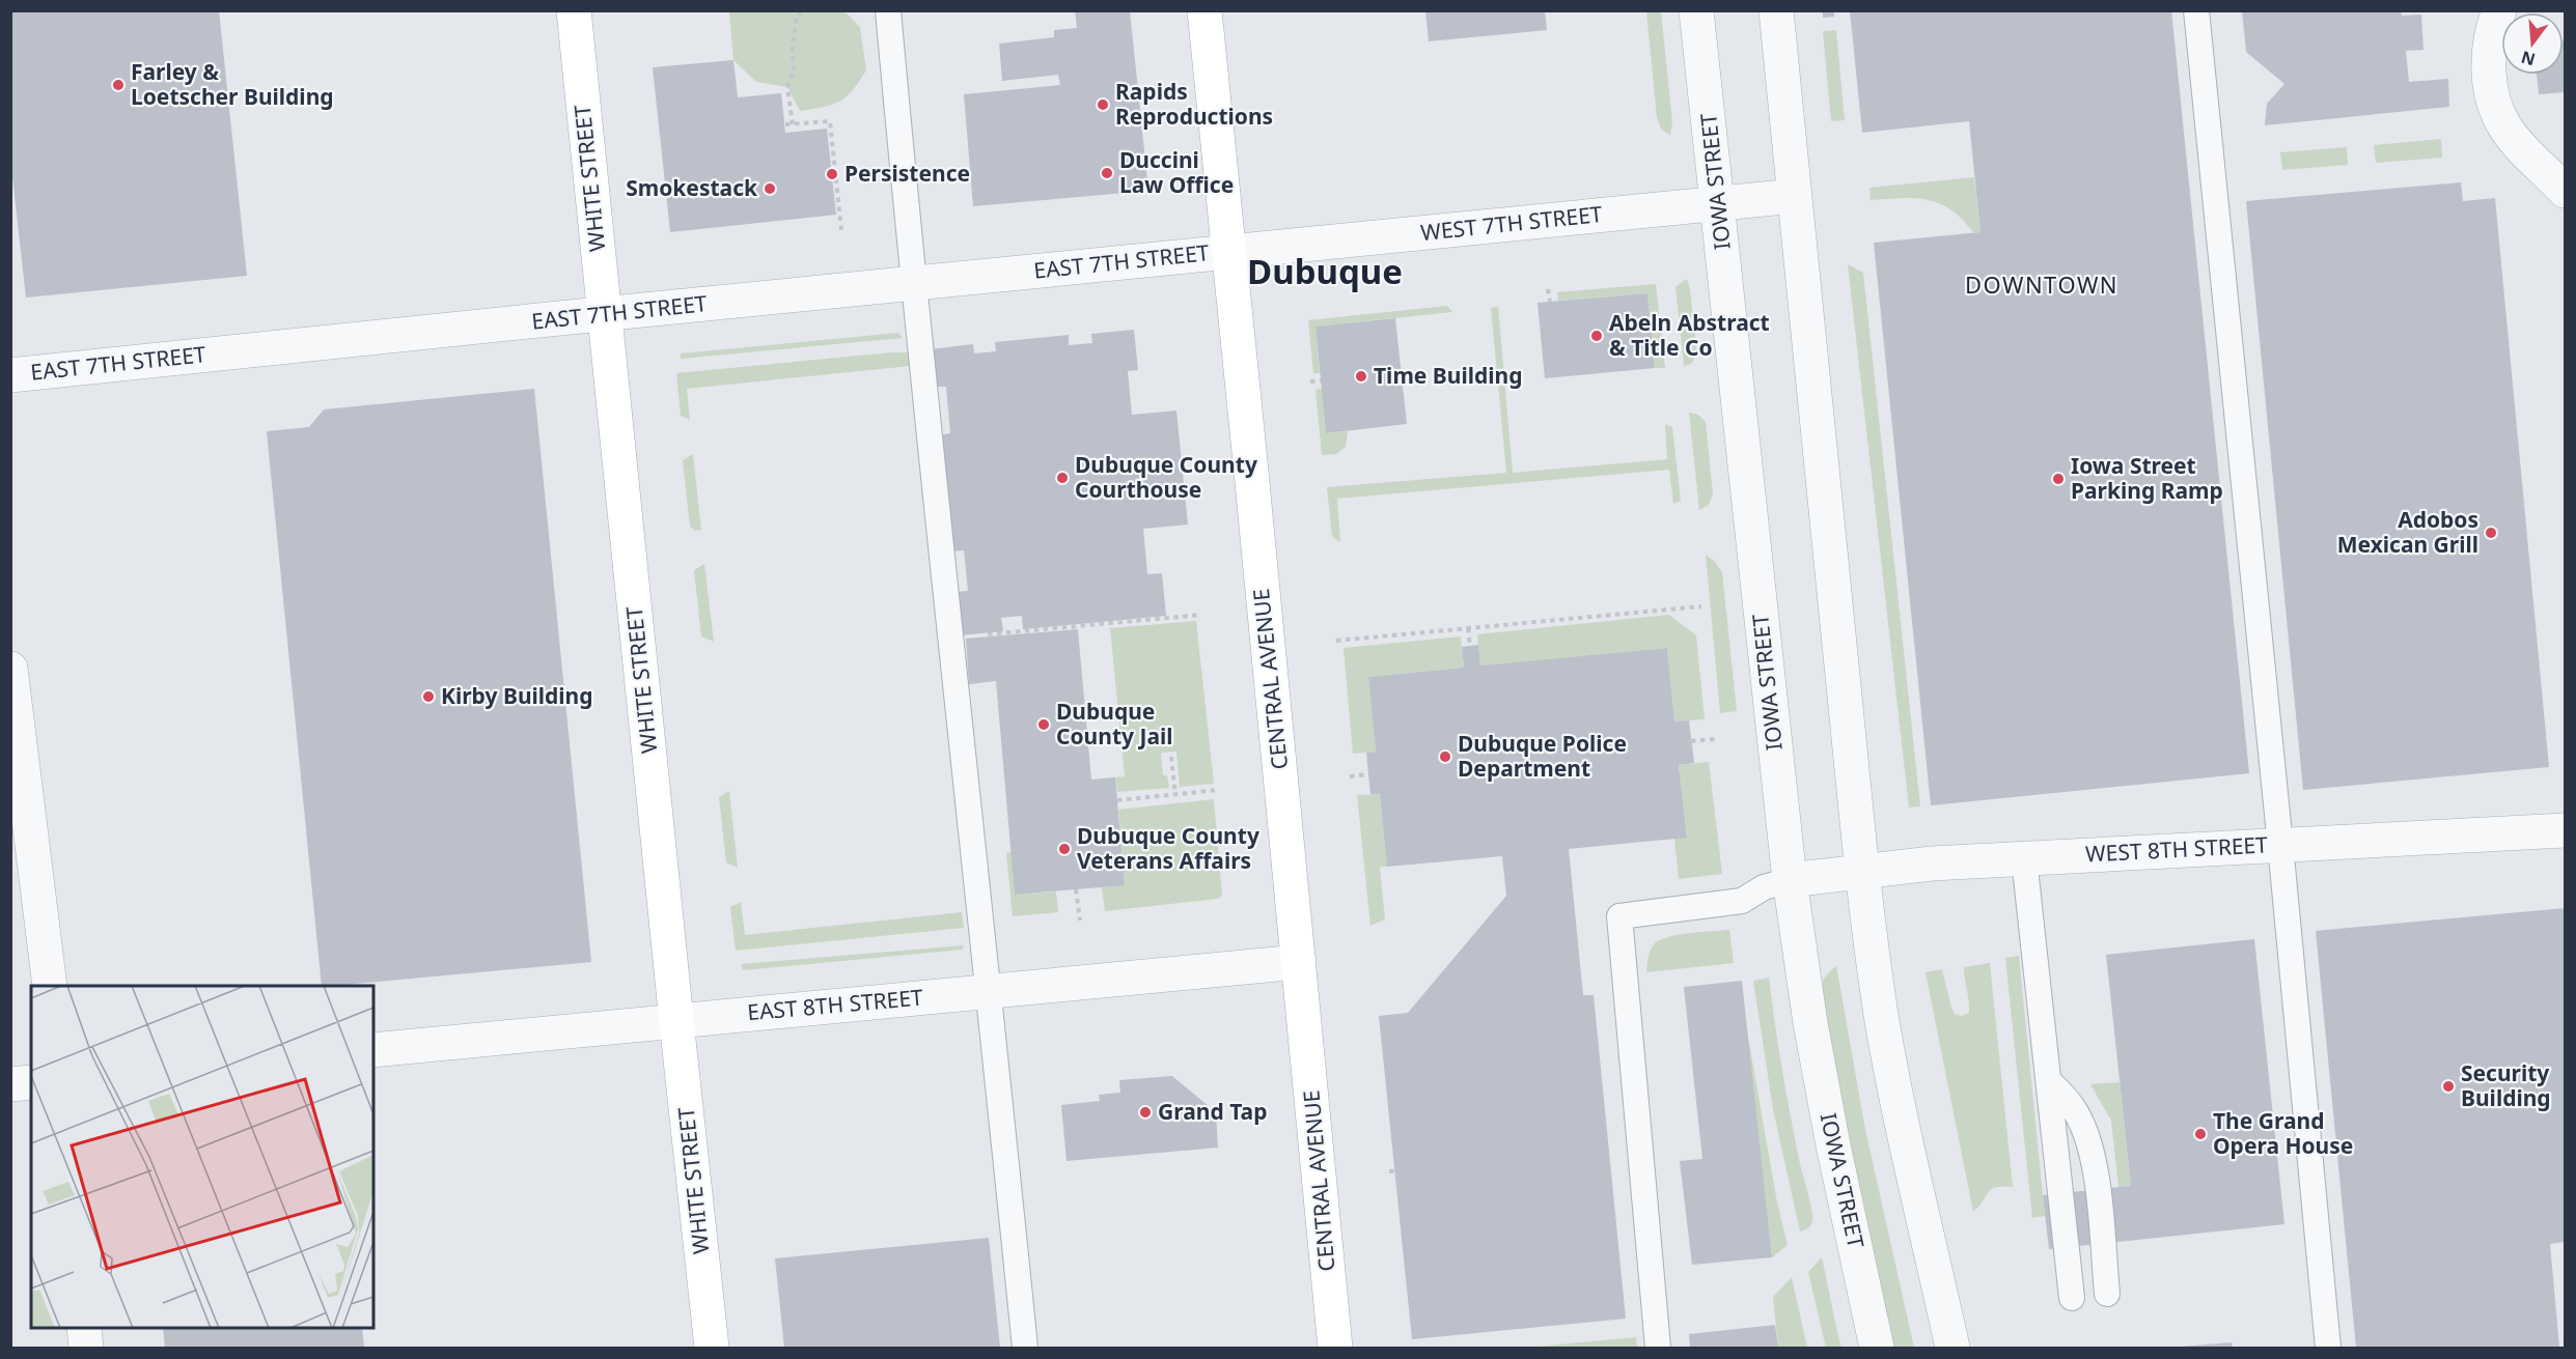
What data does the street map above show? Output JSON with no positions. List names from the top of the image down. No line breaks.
{"streets":{"main road":["WHITE STREET","CENTRAL AVENUE"],"street":["IOWA STREET","WEST 7TH STREET","EAST 7TH STREET","WEST 8TH STREET","EAST 8TH STREET"]},"crossings":[["WHITE STREET","EAST 7TH STREET"],["WHITE STREET","EAST 8TH STREET"],["IOWA STREET","WEST 7TH STREET"],["IOWA STREET","WEST 8TH STREET"],["WEST 7TH STREET","EAST 7TH STREET"],["WEST 7TH STREET","CENTRAL AVENUE"],["EAST 7TH STREET","CENTRAL AVENUE"],["CENTRAL AVENUE","EAST 8TH STREET"]],"districts":["Dubuque","DOWNTOWN"],"places":["Farley & Loetscher Building","Rapids Reproductions","Duccini Law Office","Persistence","Smokestack","Abeln Abstract & Title Co","Time Building","Dubuque County Courthouse","Iowa Street Parking Ramp","Adobos Mexican Grill","Kirby Building","Dubuque County Jail","Dubuque Police Department","Dubuque County Veterans Affairs","Security Building","Grand Tap","The Grand Opera House"],"north":"bottom"}
